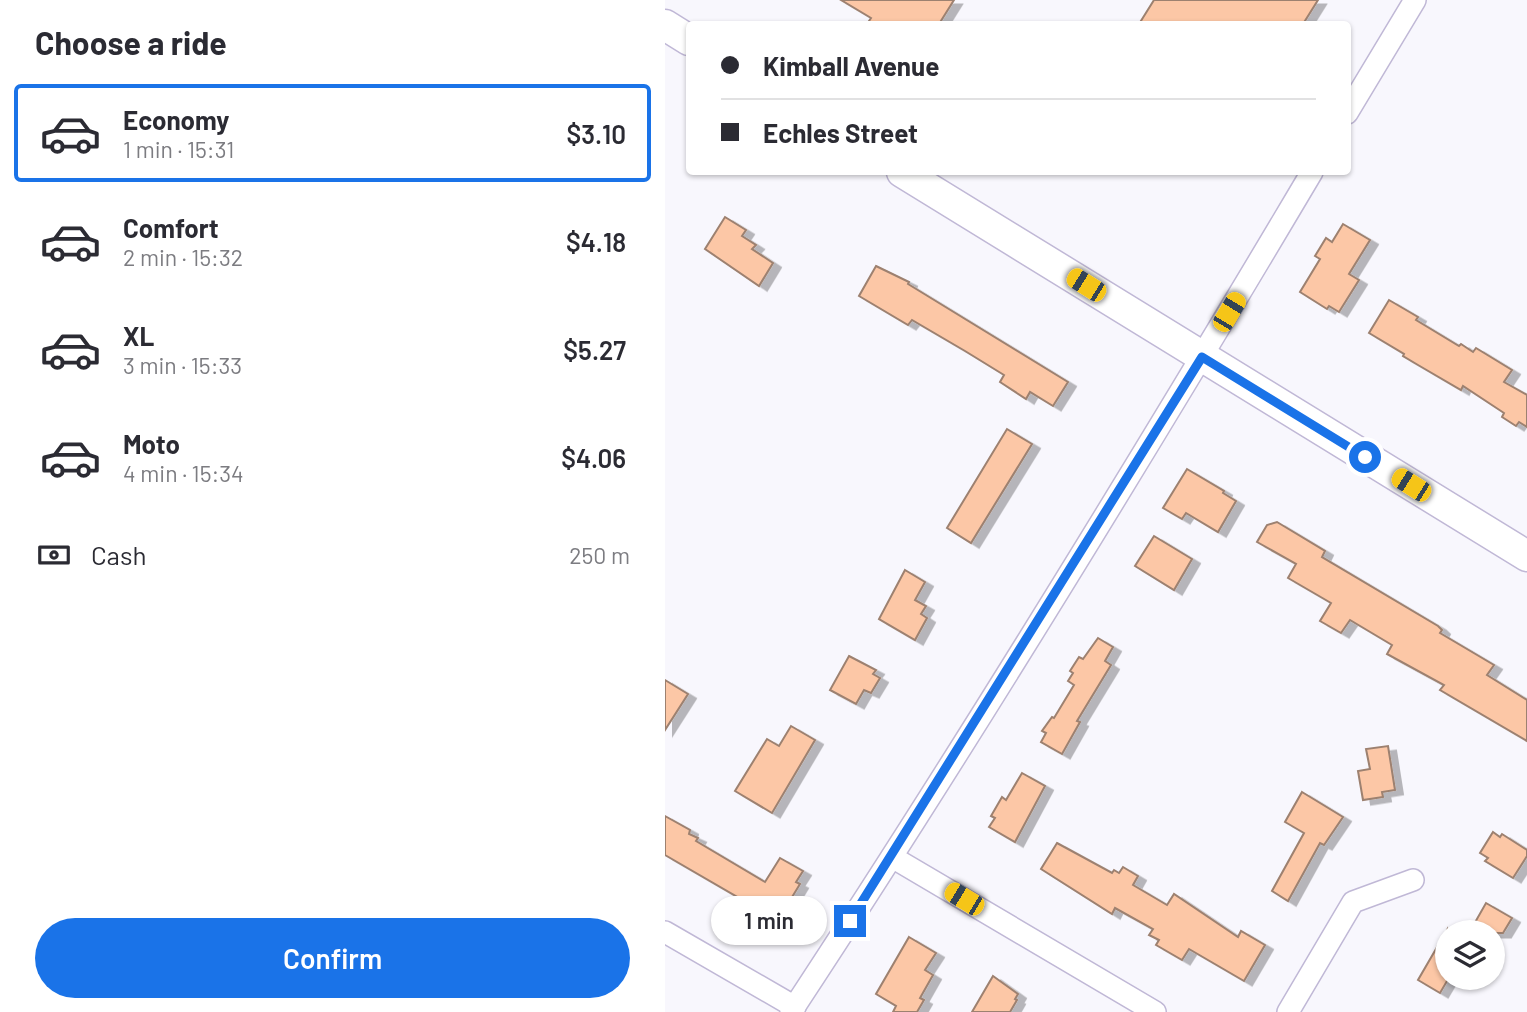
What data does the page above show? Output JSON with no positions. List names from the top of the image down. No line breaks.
{"page":{"heading":"Choose a ride","banner":["Kimball Avenue","Echles Street"],"list":[{"name":"Economy","note":"1 min · 15:31","value":"$3.10"},{"name":"Comfort","note":"2 min · 15:32","value":"$4.18"},{"name":"XL","note":"3 min · 15:33","value":"$5.27"},{"name":"Moto","note":"4 min · 15:34","value":"$4.06"}],"pay":["Cash","250 m"],"bubble":"1 min","buttons":"Confirm"}}
